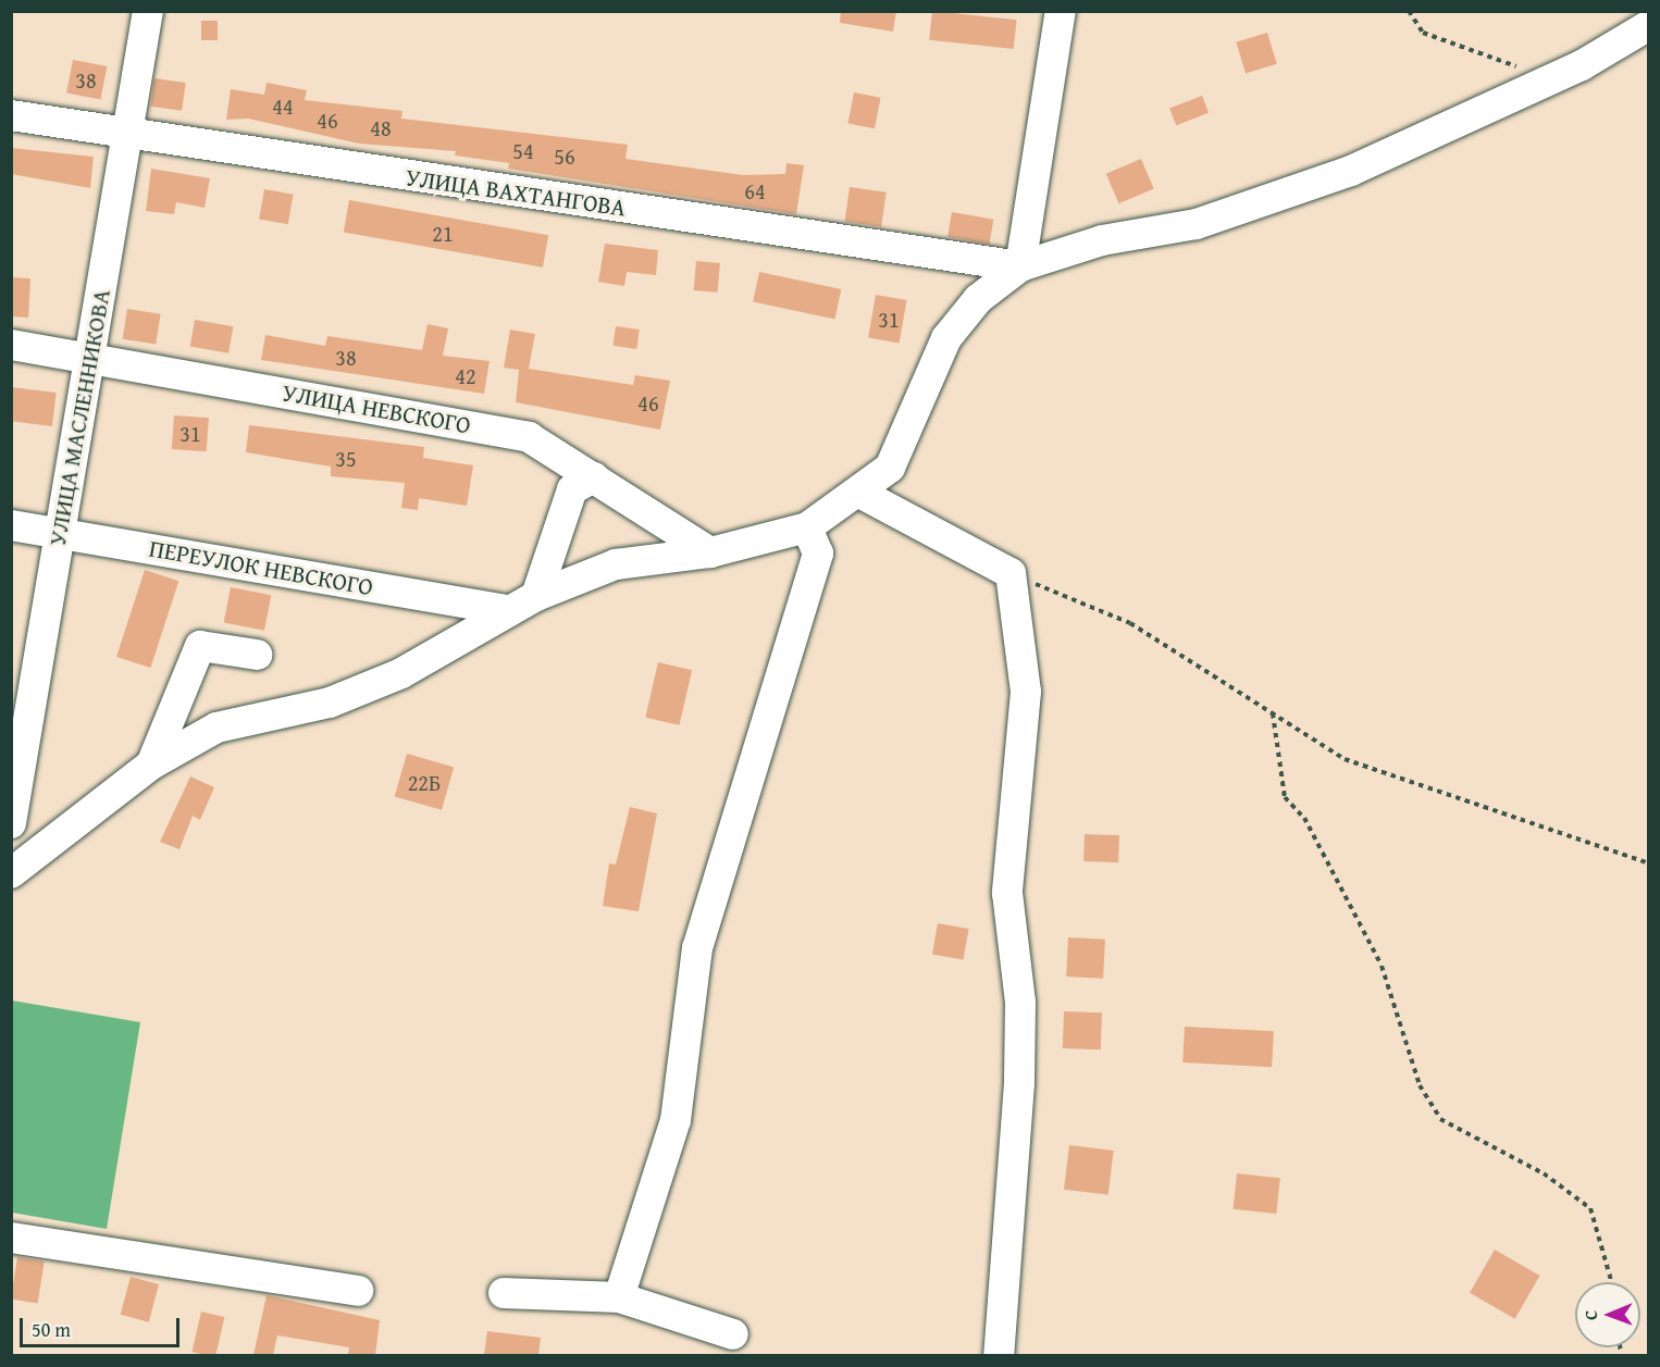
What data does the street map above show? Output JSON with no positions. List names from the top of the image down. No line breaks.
{"streets":{"street":["УЛИЦА ВАХТАНГОВА","УЛИЦА НЕВСКОГО","УЛИЦА МАСЛЕННИКОВА","ПЕРЕУЛОК НЕВСКОГО"]},"crossings":[["УЛИЦА ВАХТАНГОВА","УЛИЦА МАСЛЕННИКОВА"],["УЛИЦА НЕВСКОГО","УЛИЦА МАСЛЕННИКОВА"],["УЛИЦА МАСЛЕННИКОВА","ПЕРЕУЛОК НЕВСКОГО"]],"house_numbers":["38","44","46","48","54","56","64","21","31","38","42","46","31","35","22Б"],"scale_bar":"50 m","north":"left"}
